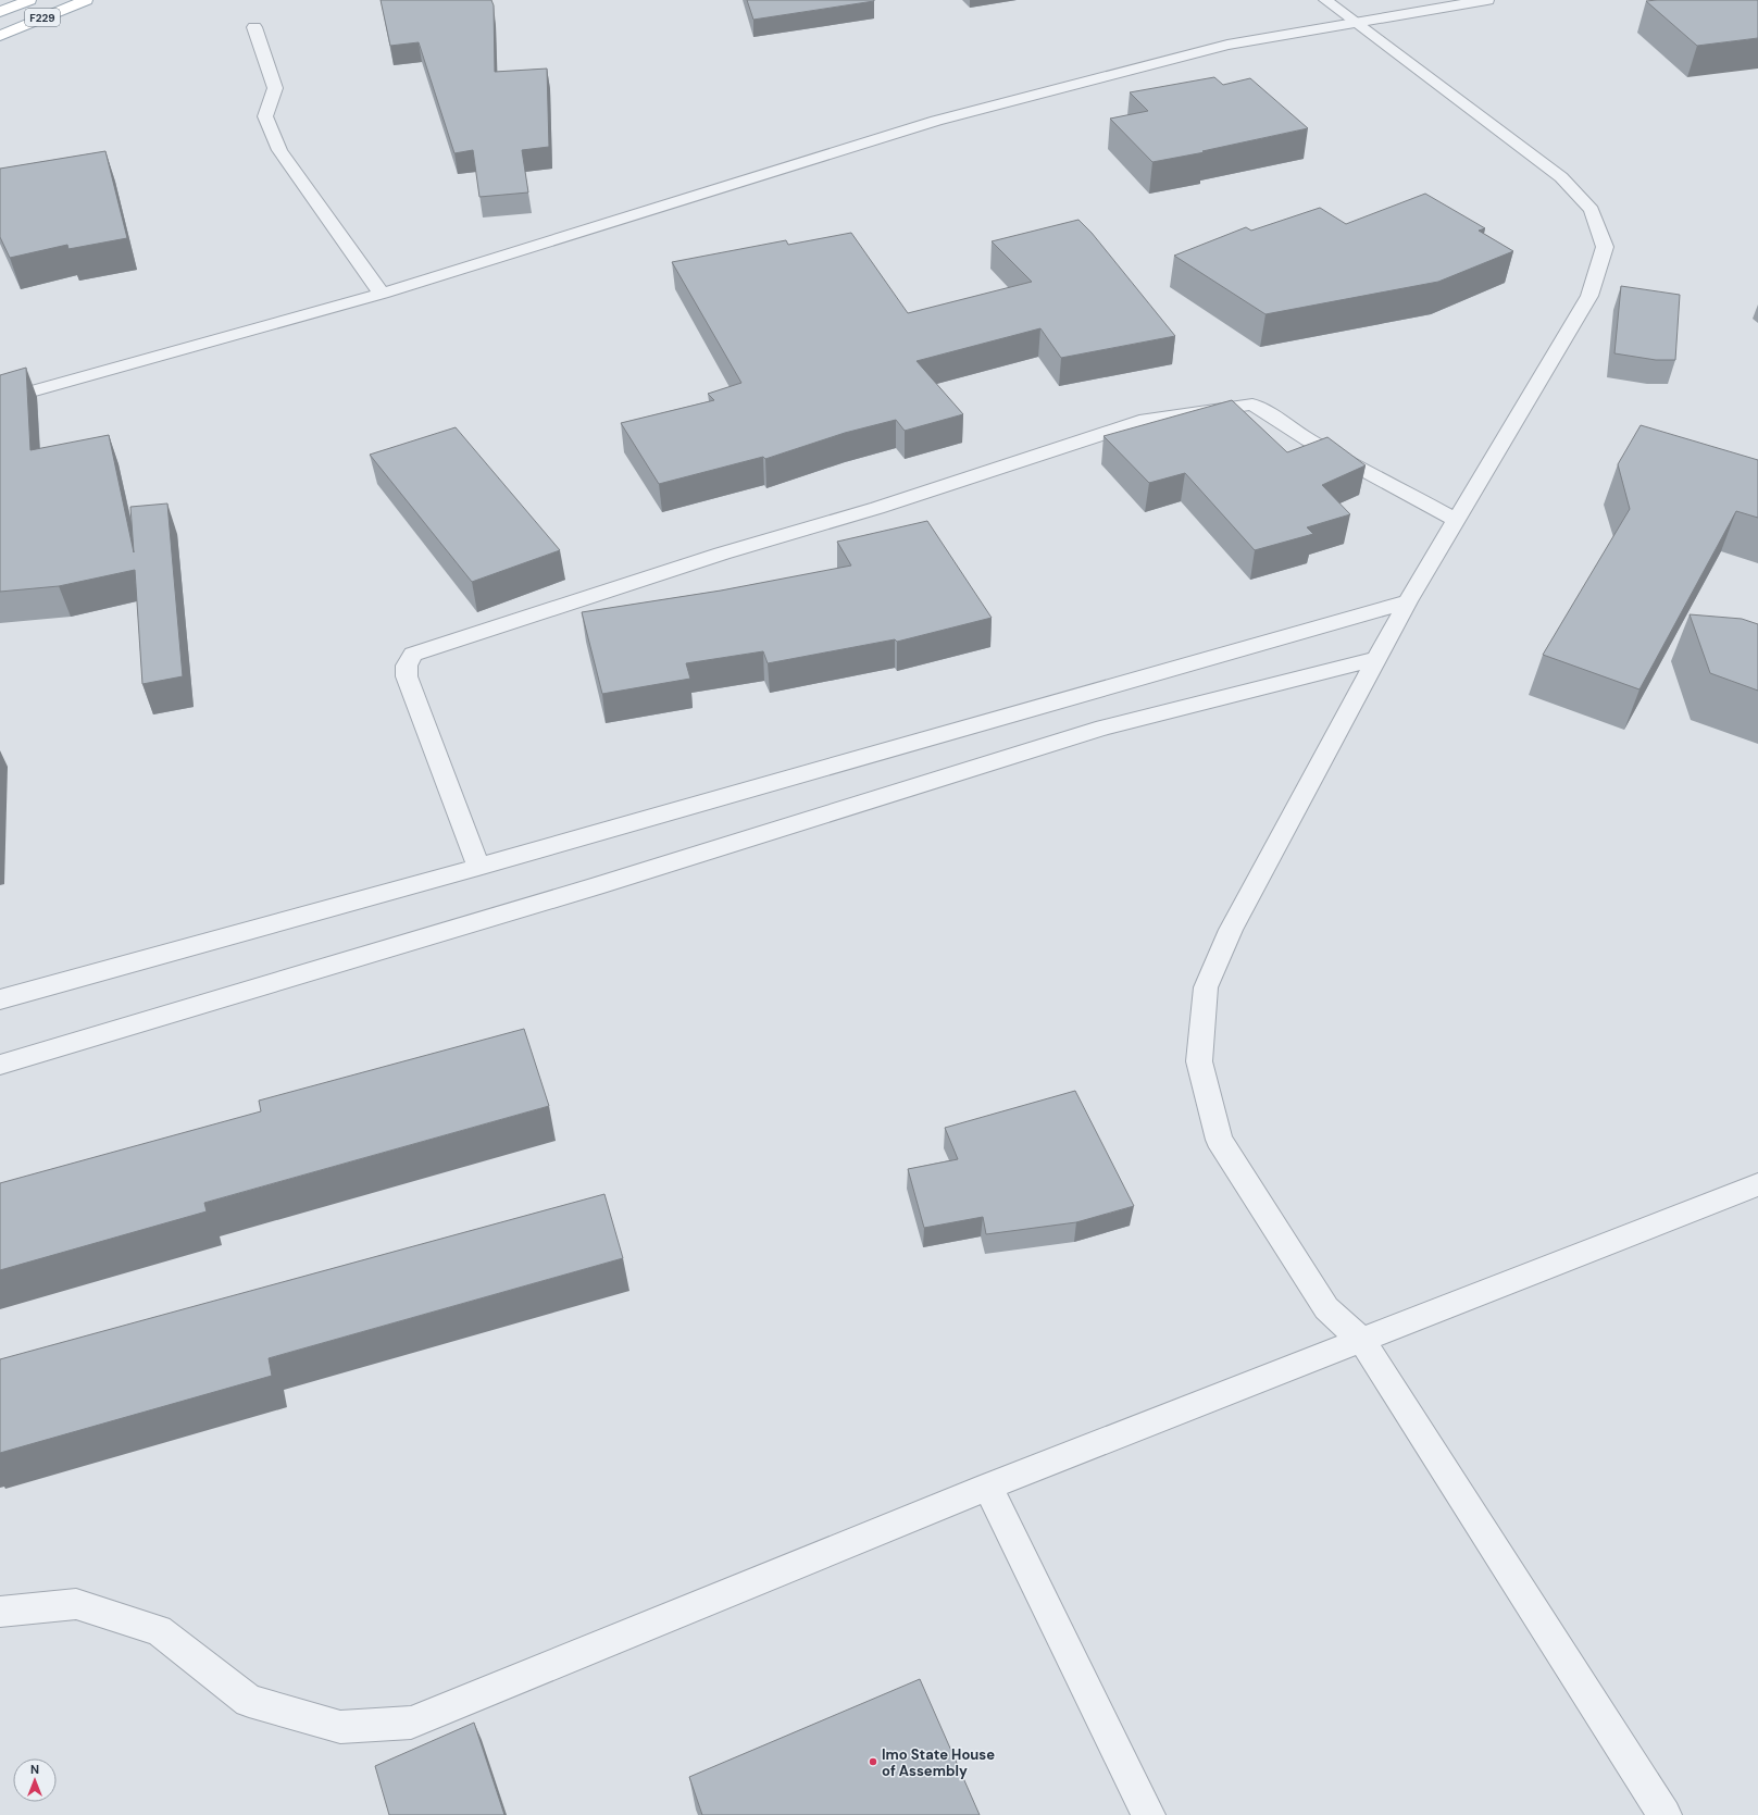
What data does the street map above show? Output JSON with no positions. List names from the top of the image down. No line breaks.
{"streets":{"main road":["F229"]},"places":["Imo State House of Assembly"],"north":"top"}
